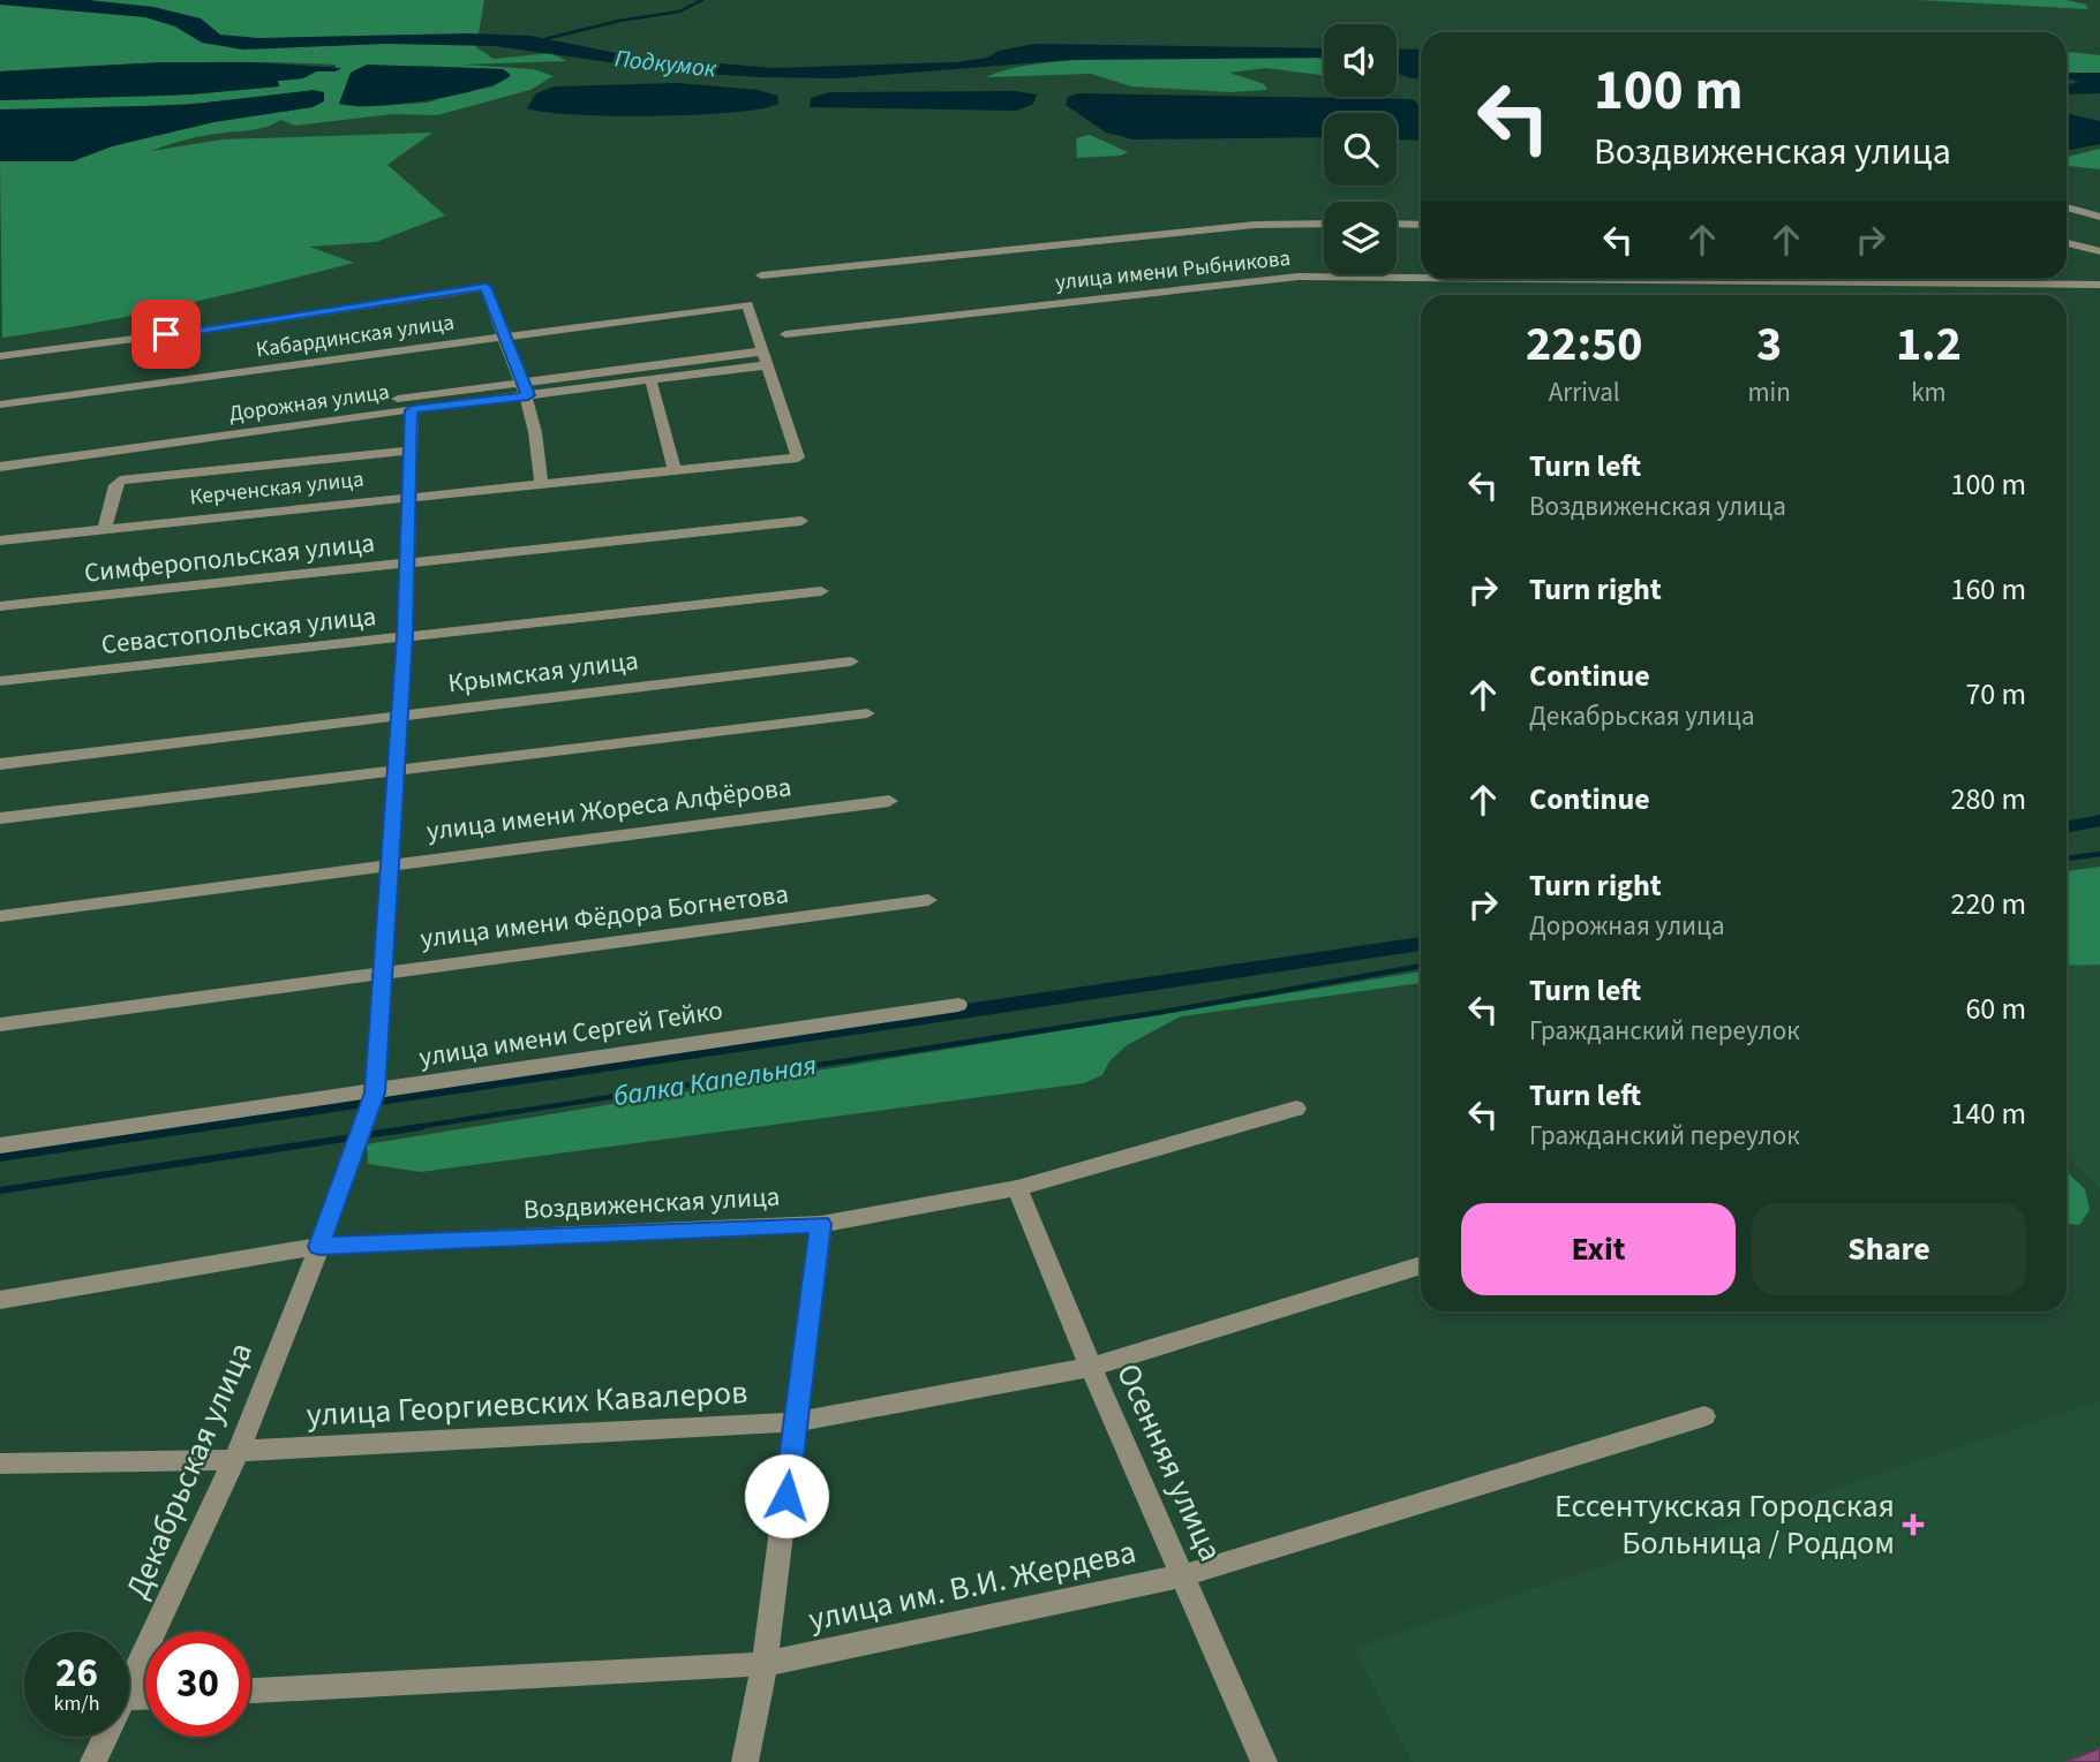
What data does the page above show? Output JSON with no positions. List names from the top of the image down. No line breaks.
{"streets":{"street":["улица имени Рыбникова","Кабардинская улица","Дорожная улица","Керченская улица","Симферопольская улица","Севастопольская улица","Крымская улица","улица имени Жореса Алфёрова","улица имени Фёдора Богнетова","улица имени Сергей Гейко","Воздвиженская улица","улица Георгиевских Кавалеров","Осенняя улица","Декабрьская улица","улица им. В.И. Жердева"]},"crossings":[["Кабардинская улица","Дорожная улица"],["Кабардинская улица","Керченская улица"],["улица имени Сергей Гейко","Декабрьская улица"],["Воздвиженская улица","Осенняя улица"],["Воздвиженская улица","Декабрьская улица"],["улица Георгиевских Кавалеров","Осенняя улица"],["улица Георгиевских Кавалеров","Декабрьская улица"],["Осенняя улица","улица им. В.И. Жердева"]],"water":["Подкумок","балка Капельная"],"places":{"health":["Ессентукская Городская Больница / Роддом"]},"page":{"turn":["100 m","Воздвиженская улица"],"eta":["22:50","Arrival","3","min","1.2","km"],"list":[{"name":"Turn left","note":"Воздвиженская улица","value":"100 m"},{"name":"Turn right","value":"160 m"},{"name":"Continue","note":"Декабрьская улица","value":"70 m"},{"name":"Continue","value":"280 m"},{"name":"Turn right","note":"Дорожная улица","value":"220 m"},{"name":"Turn left","note":"Гражданский переулок","value":"60 m"},{"name":"Turn left","note":"Гражданский переулок","value":"140 m"}],"buttons":["Exit","Share"],"speed":"26 km/h","limit":"30"}}
